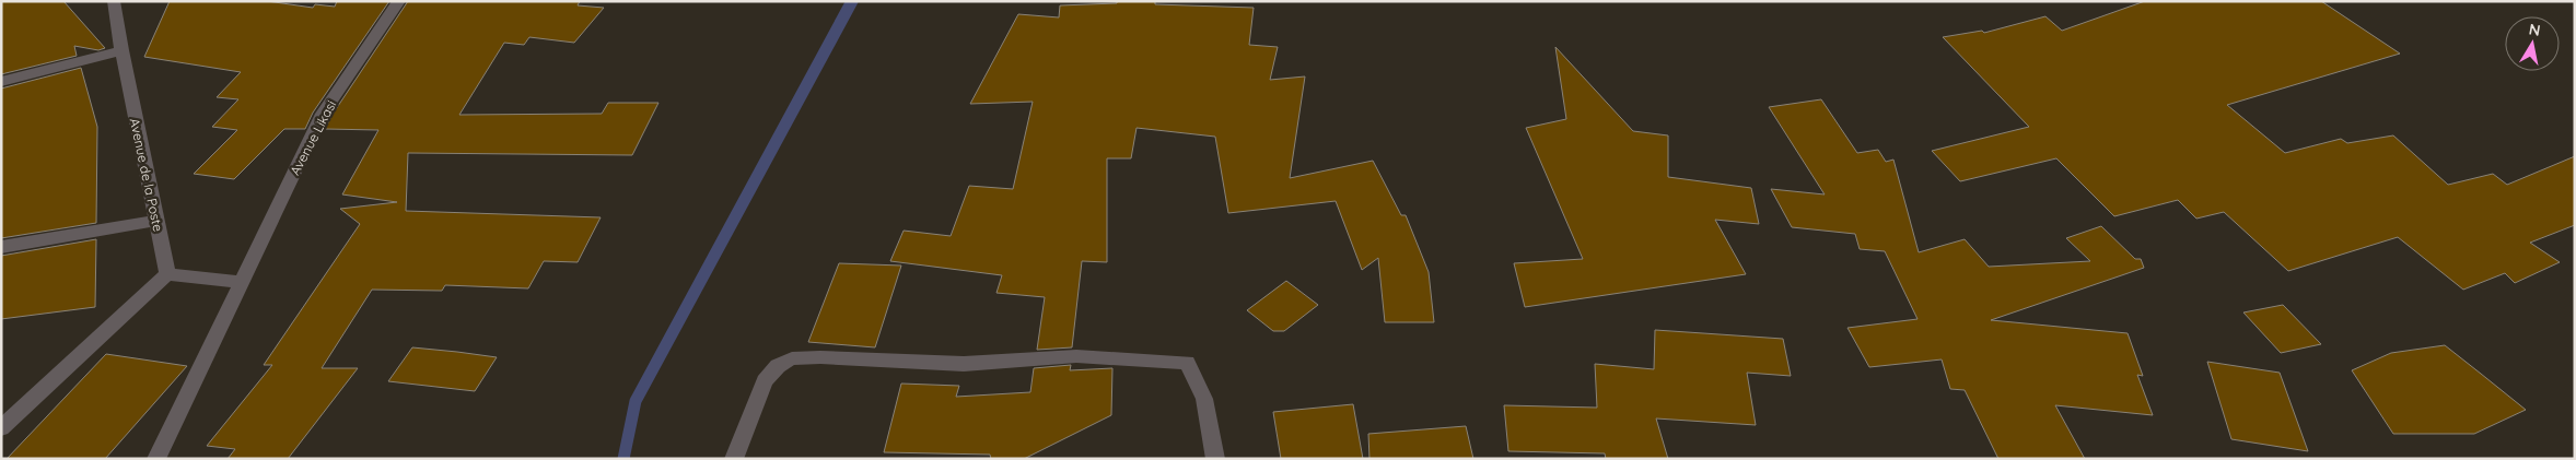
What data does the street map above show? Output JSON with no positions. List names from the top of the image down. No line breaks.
{"streets":{"street":["Avenue Likasi","Avenue de la Poste"]},"north":"top"}
